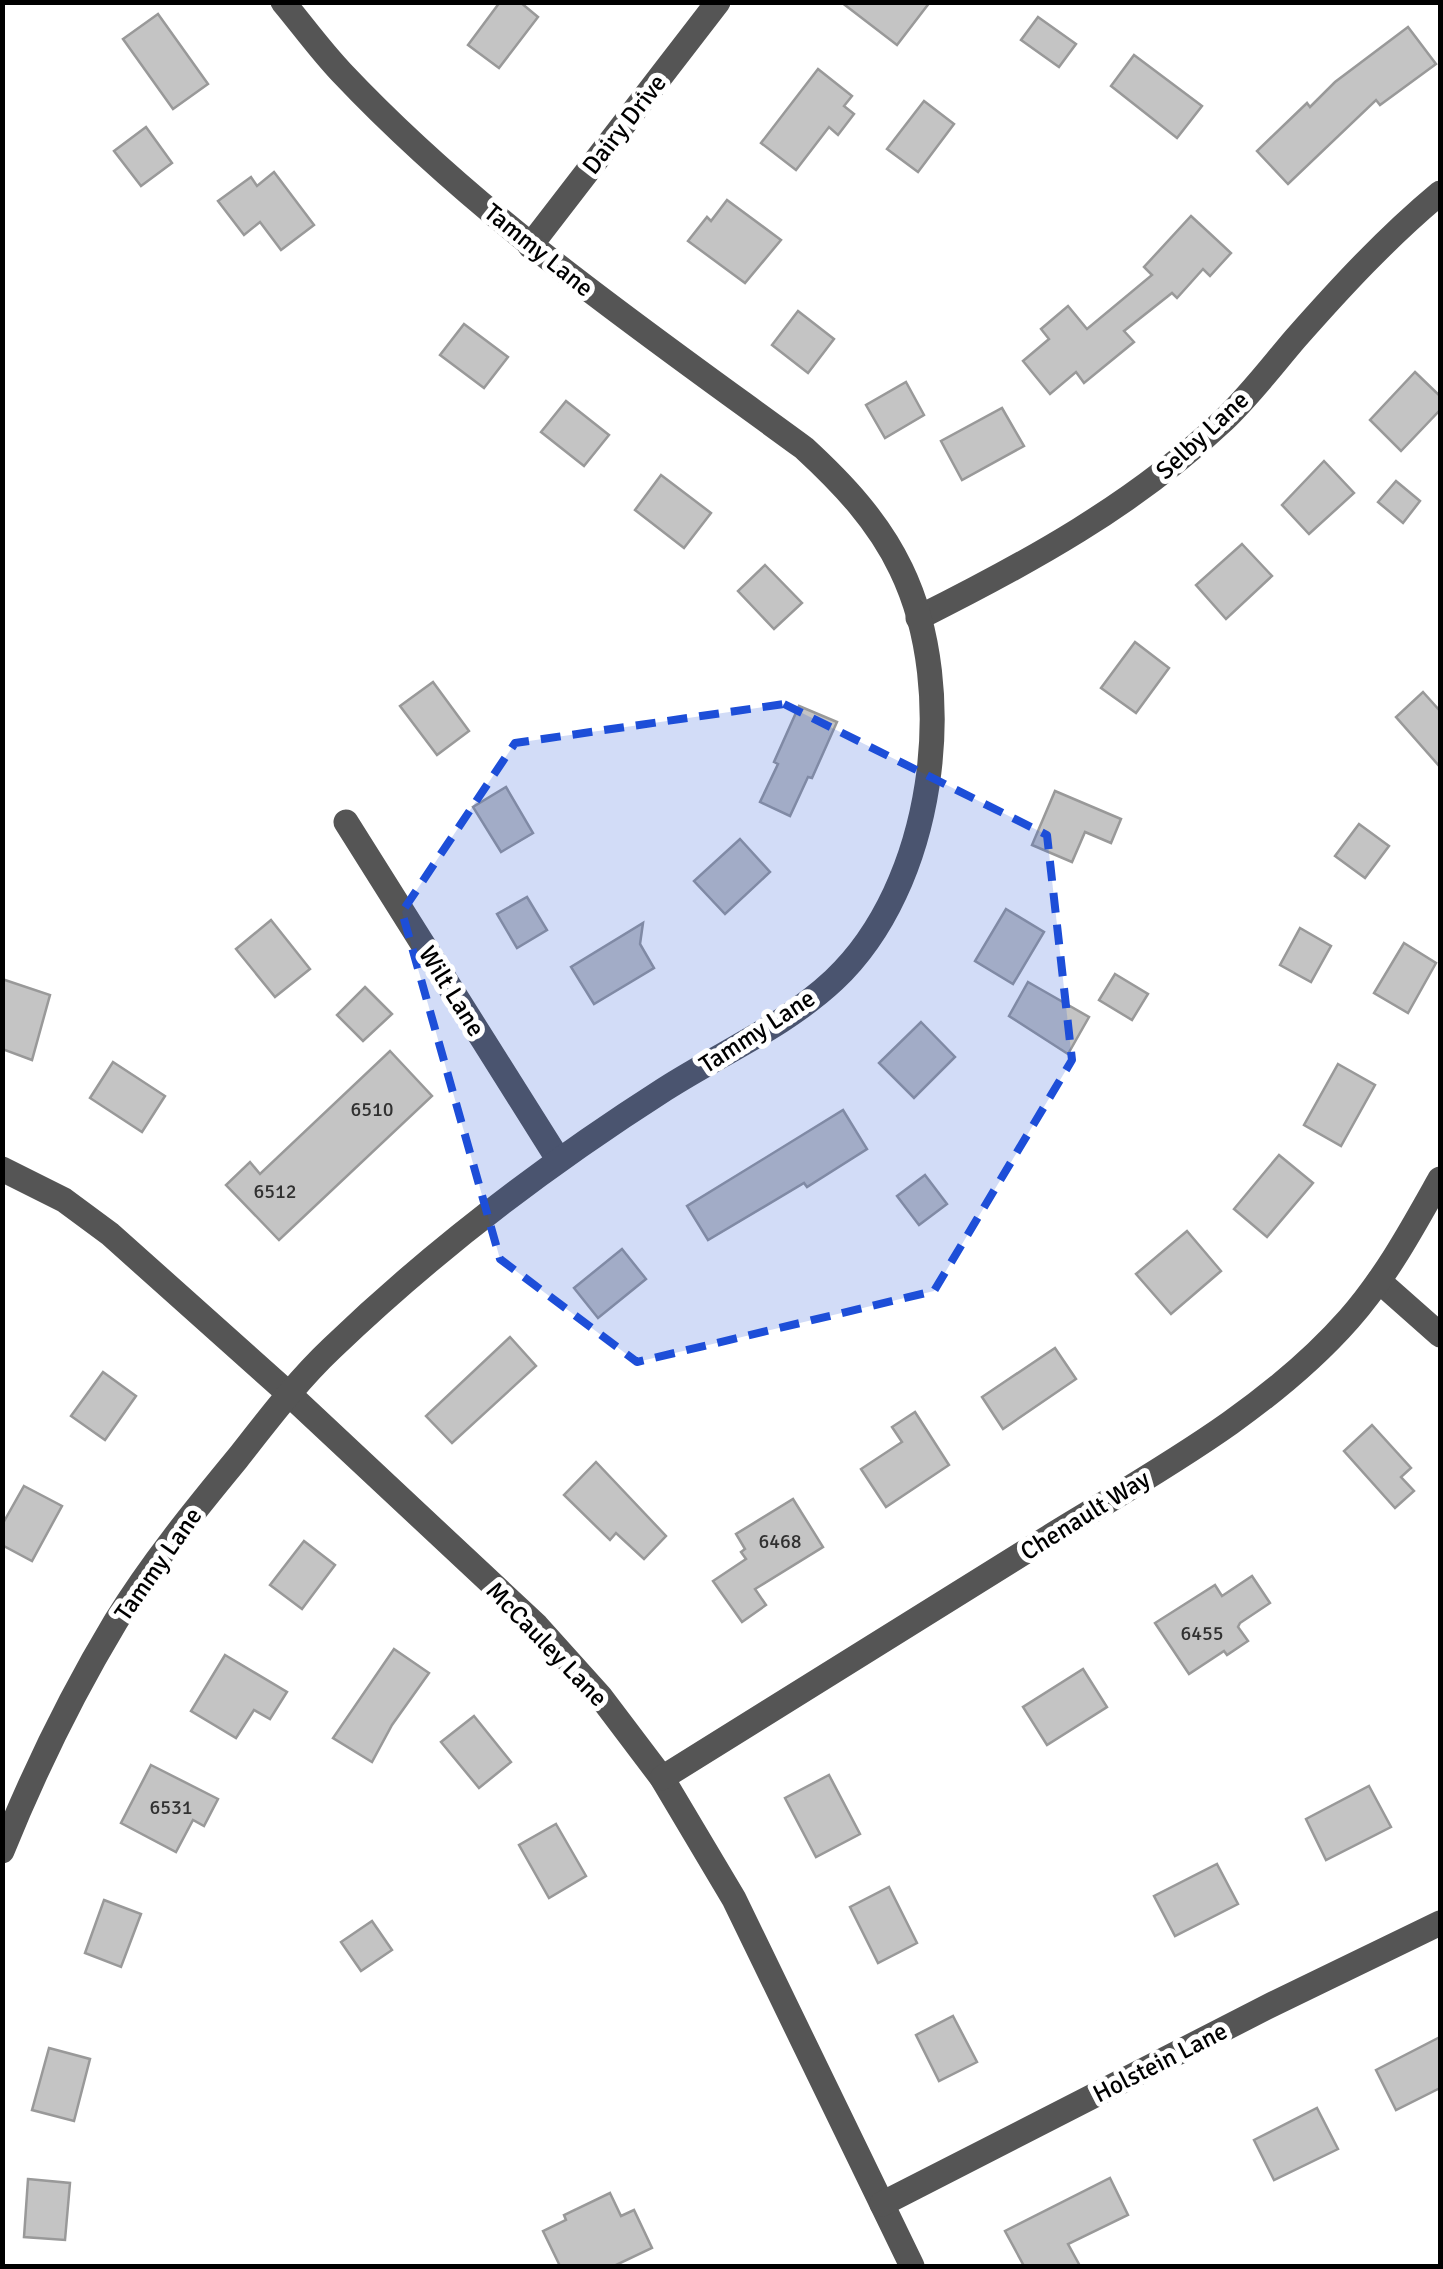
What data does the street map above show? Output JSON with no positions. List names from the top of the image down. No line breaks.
{"streets":{"street":["Dairy Drive","Tammy Lane","Selby Lane","Wilt Lane","Chenault Way","McCauley Lane","Holstein Lane"]},"crossings":[["Dairy Drive","Tammy Lane"],["Tammy Lane","Selby Lane"],["Tammy Lane","Wilt Lane"],["Tammy Lane","McCauley Lane"],["Chenault Way","McCauley Lane"],["McCauley Lane","Holstein Lane"]],"house_numbers":["6510","6512","6468","6455","6531"]}
